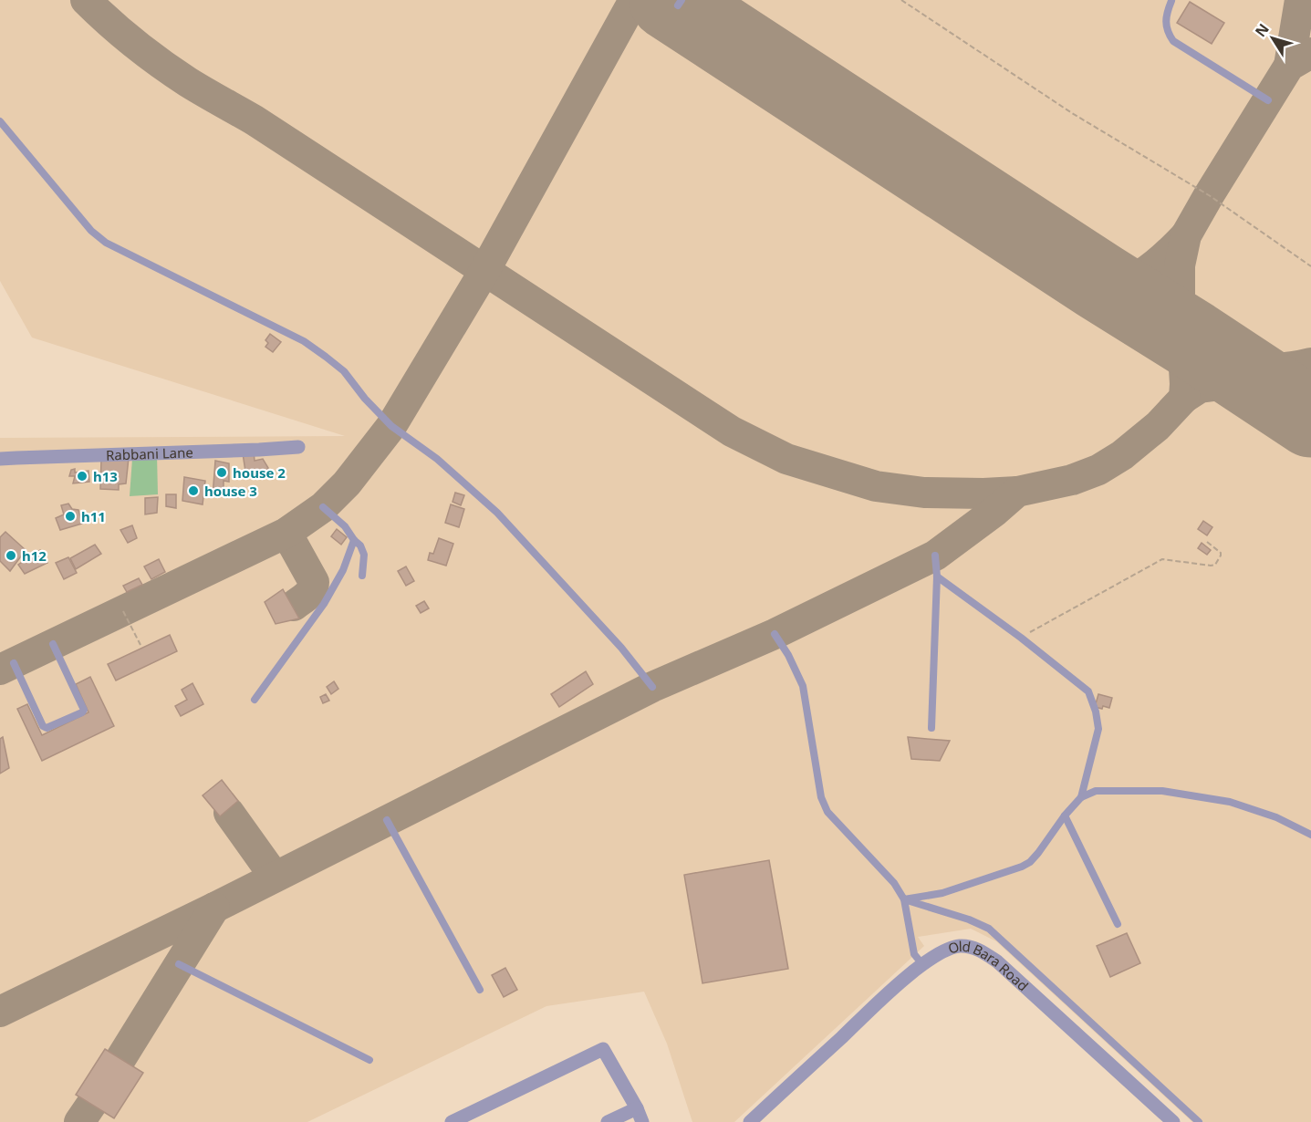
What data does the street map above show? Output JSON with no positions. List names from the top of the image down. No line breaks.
{"streets":{"street":["Rabbani Lane","Old Bara Road"]},"places":["house 2","h13","house 3","h11","h12"],"north":"top left"}
